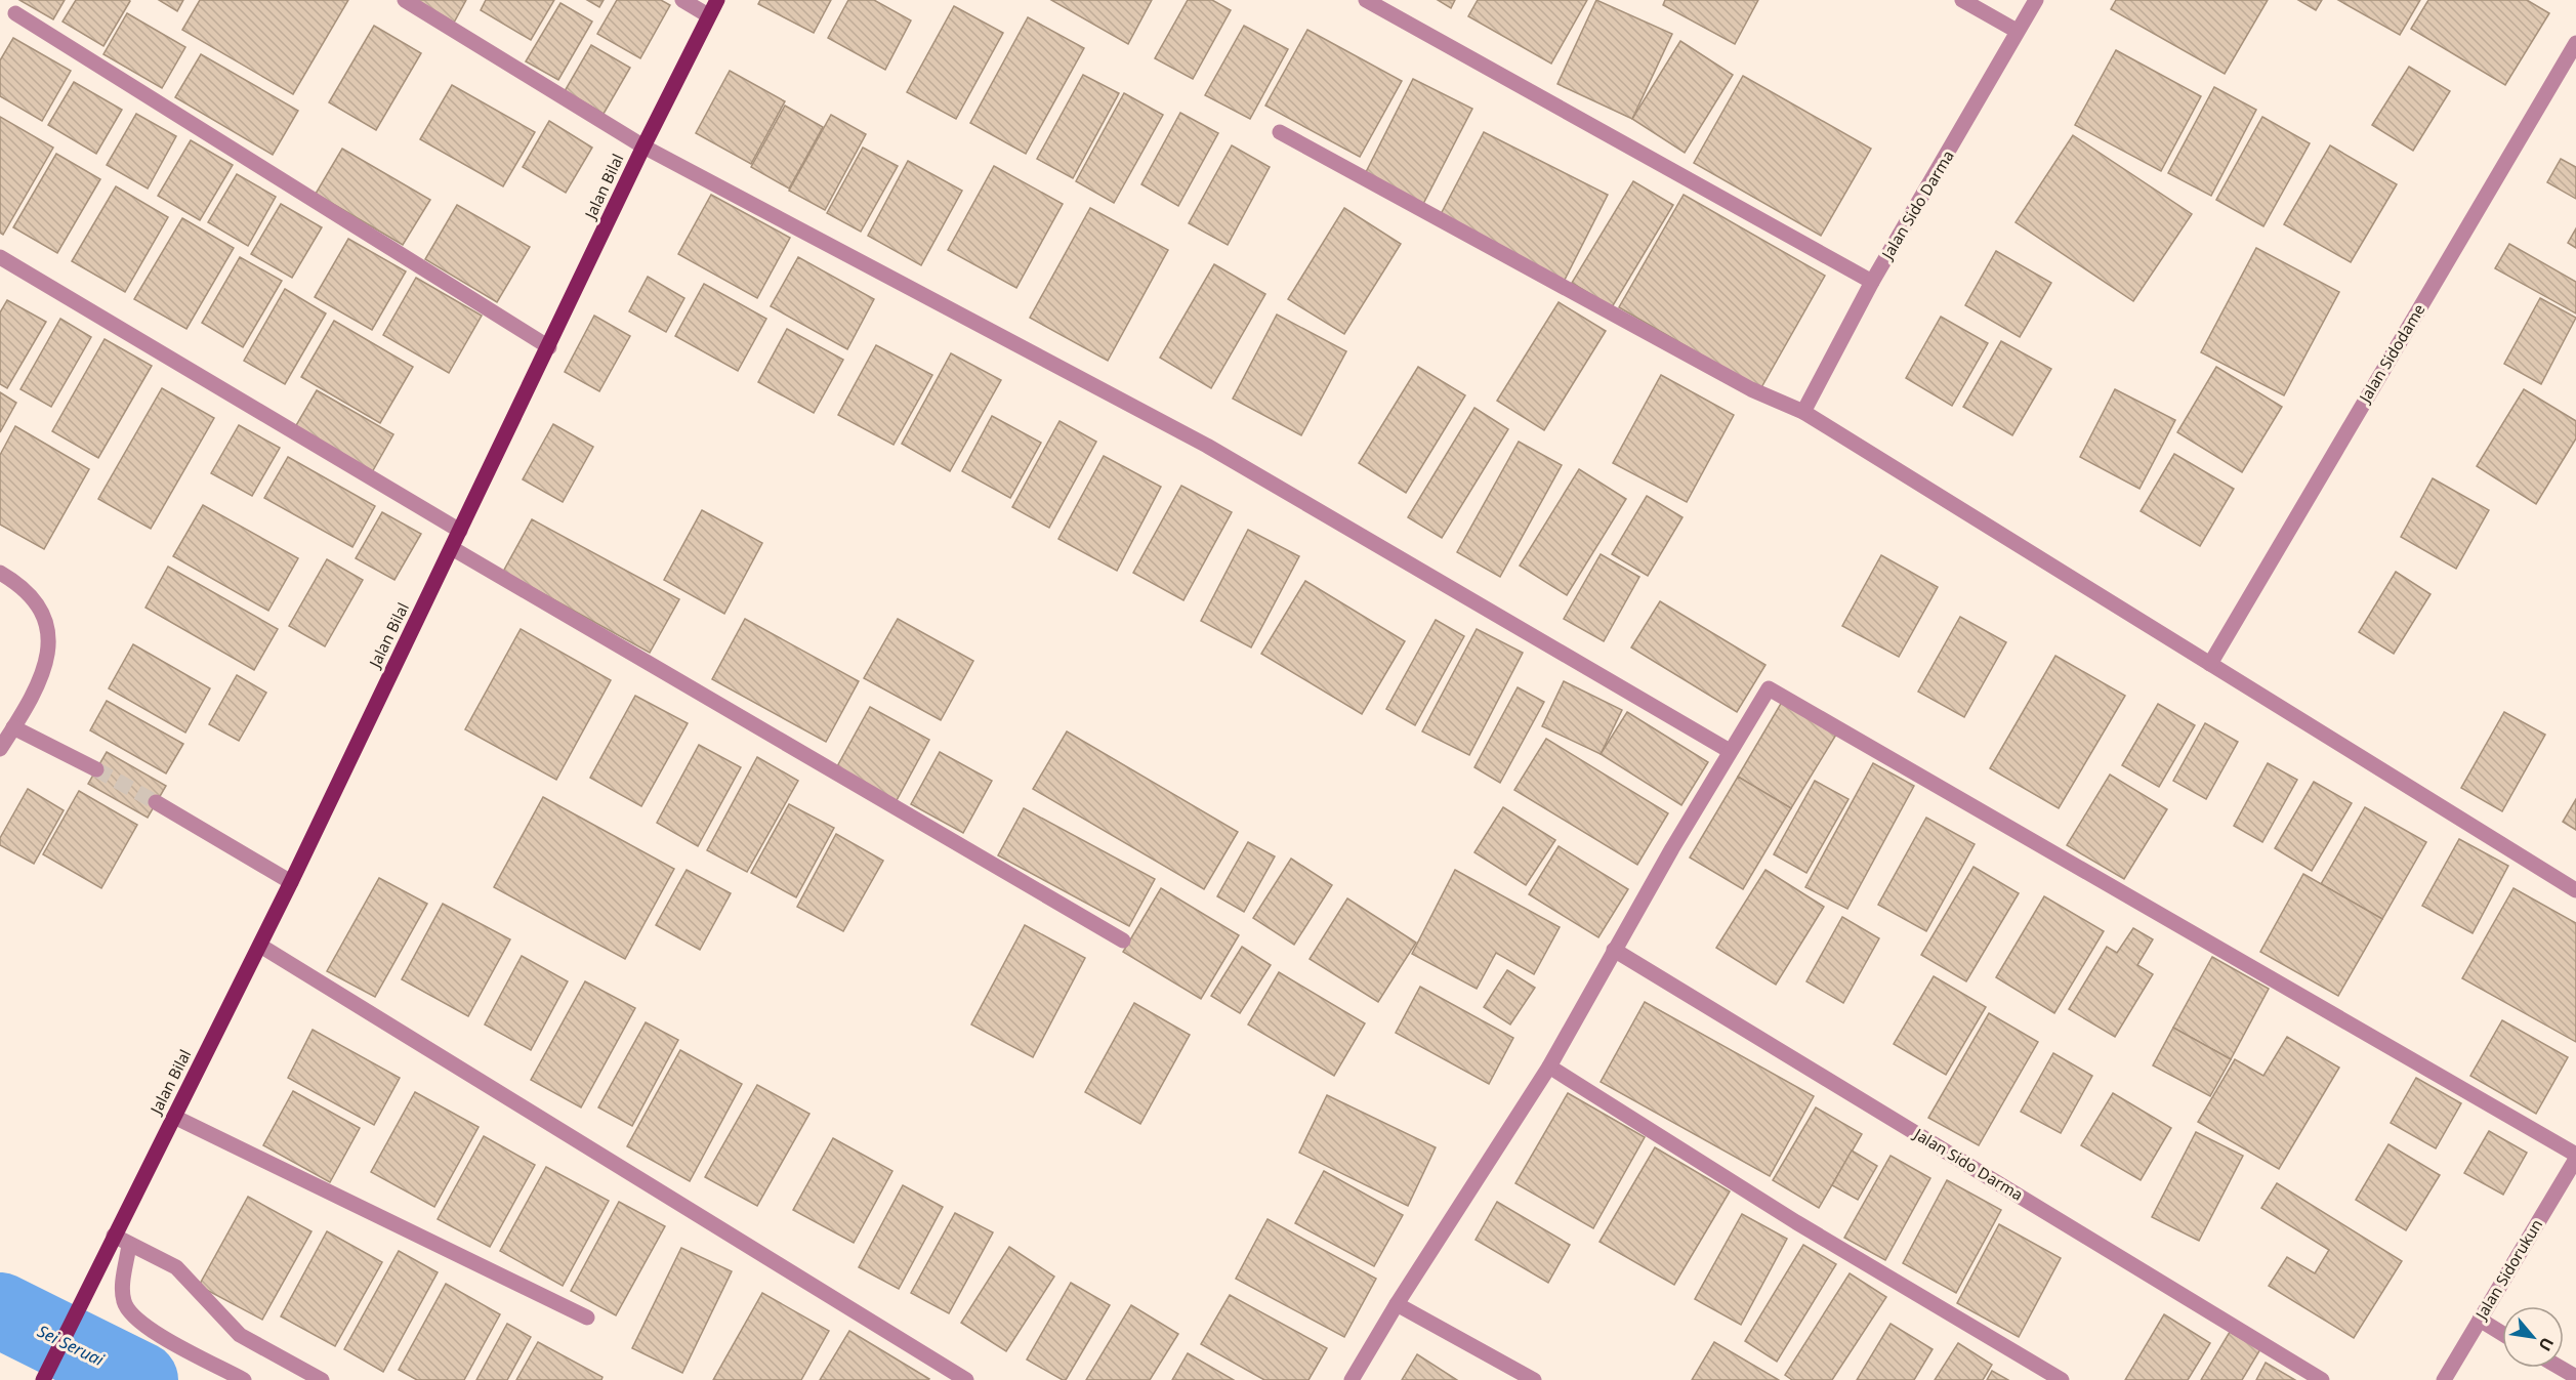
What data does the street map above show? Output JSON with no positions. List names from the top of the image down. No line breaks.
{"streets":{"main road":["Jalan Bilal"],"street":["Jalan Sido Darma","Jalan Sidodame","Jalan Sidorukun"]},"water":["Sei Seruai"],"north":"bottom right"}
